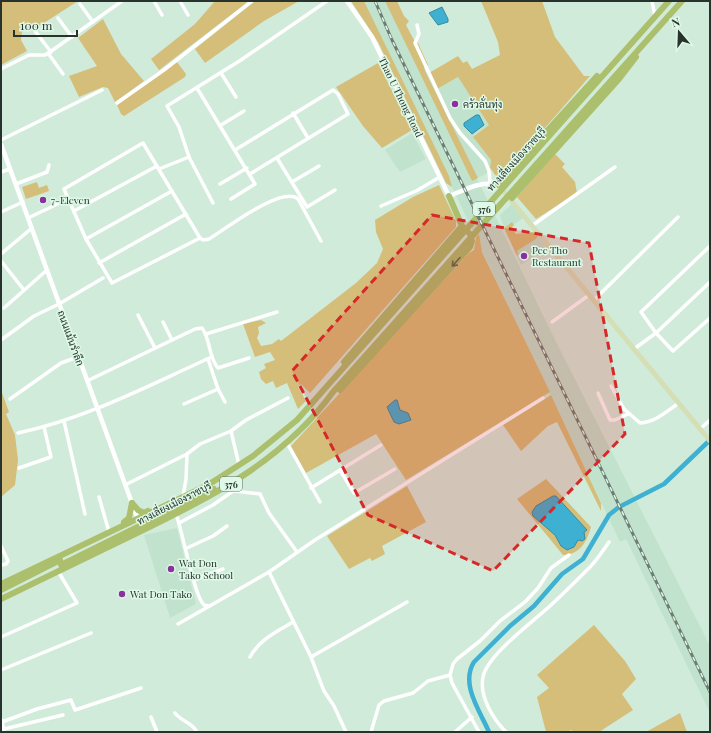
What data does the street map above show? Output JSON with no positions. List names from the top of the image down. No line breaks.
{"streets":{"main road":["ทางเลี่ยงเมืองราชบุรี","376"],"street":["Thao U Thong Road","ถนนแม้นรำลึก"]},"crossings":[["ทางเลี่ยงเมืองราชบุรี","ถนนแม้นรำลึก"]],"places":["ครัวลั่นทุ่ง","7-Eleven","Pee Tho Restaurant","Wat Don Tako School","Wat Don Tako"],"scale_bar":"100 m","north":"top"}
